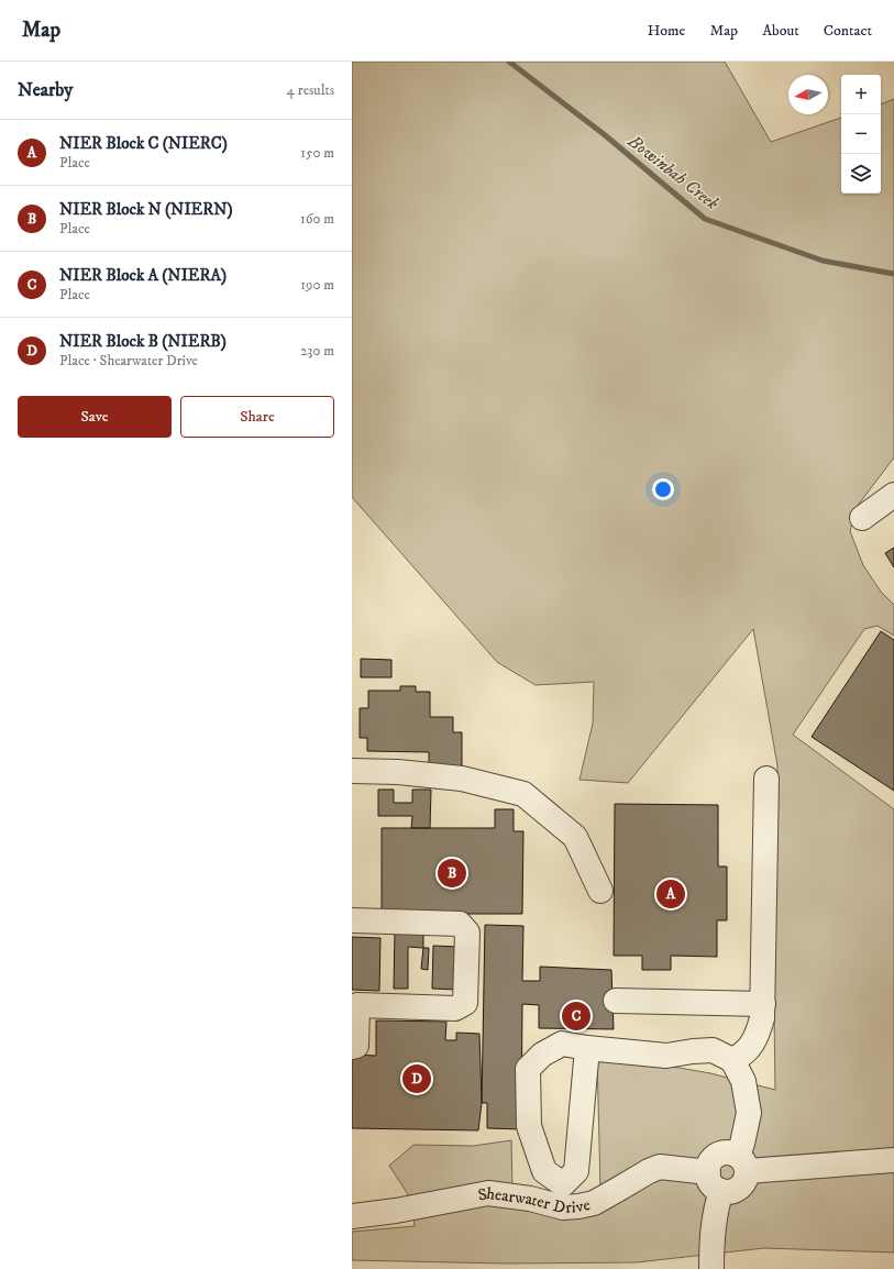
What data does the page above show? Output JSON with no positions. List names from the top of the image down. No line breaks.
{"streets":{"street":["Shearwater Drive"]},"water":["Bowinbah Creek"],"north":"left","page":{"header":"Map","nav":["Home","Map","About","Contact"],"heading":["Nearby","4 results"],"map_buttons":["+","−"],"list":[{"mark":"A","name":"NIER Block C (NIERC)","note":"Place","value":"150 m"},{"mark":"B","name":"NIER Block N (NIERN)","note":"Place","value":"160 m"},{"mark":"C","name":"NIER Block A (NIERA)","note":"Place","value":"190 m"},{"mark":"D","name":"NIER Block B (NIERB)","note":"Place · Shearwater Drive","value":"230 m"}],"buttons":["Save","Share"],"pins":["B","A","C","D"]}}
